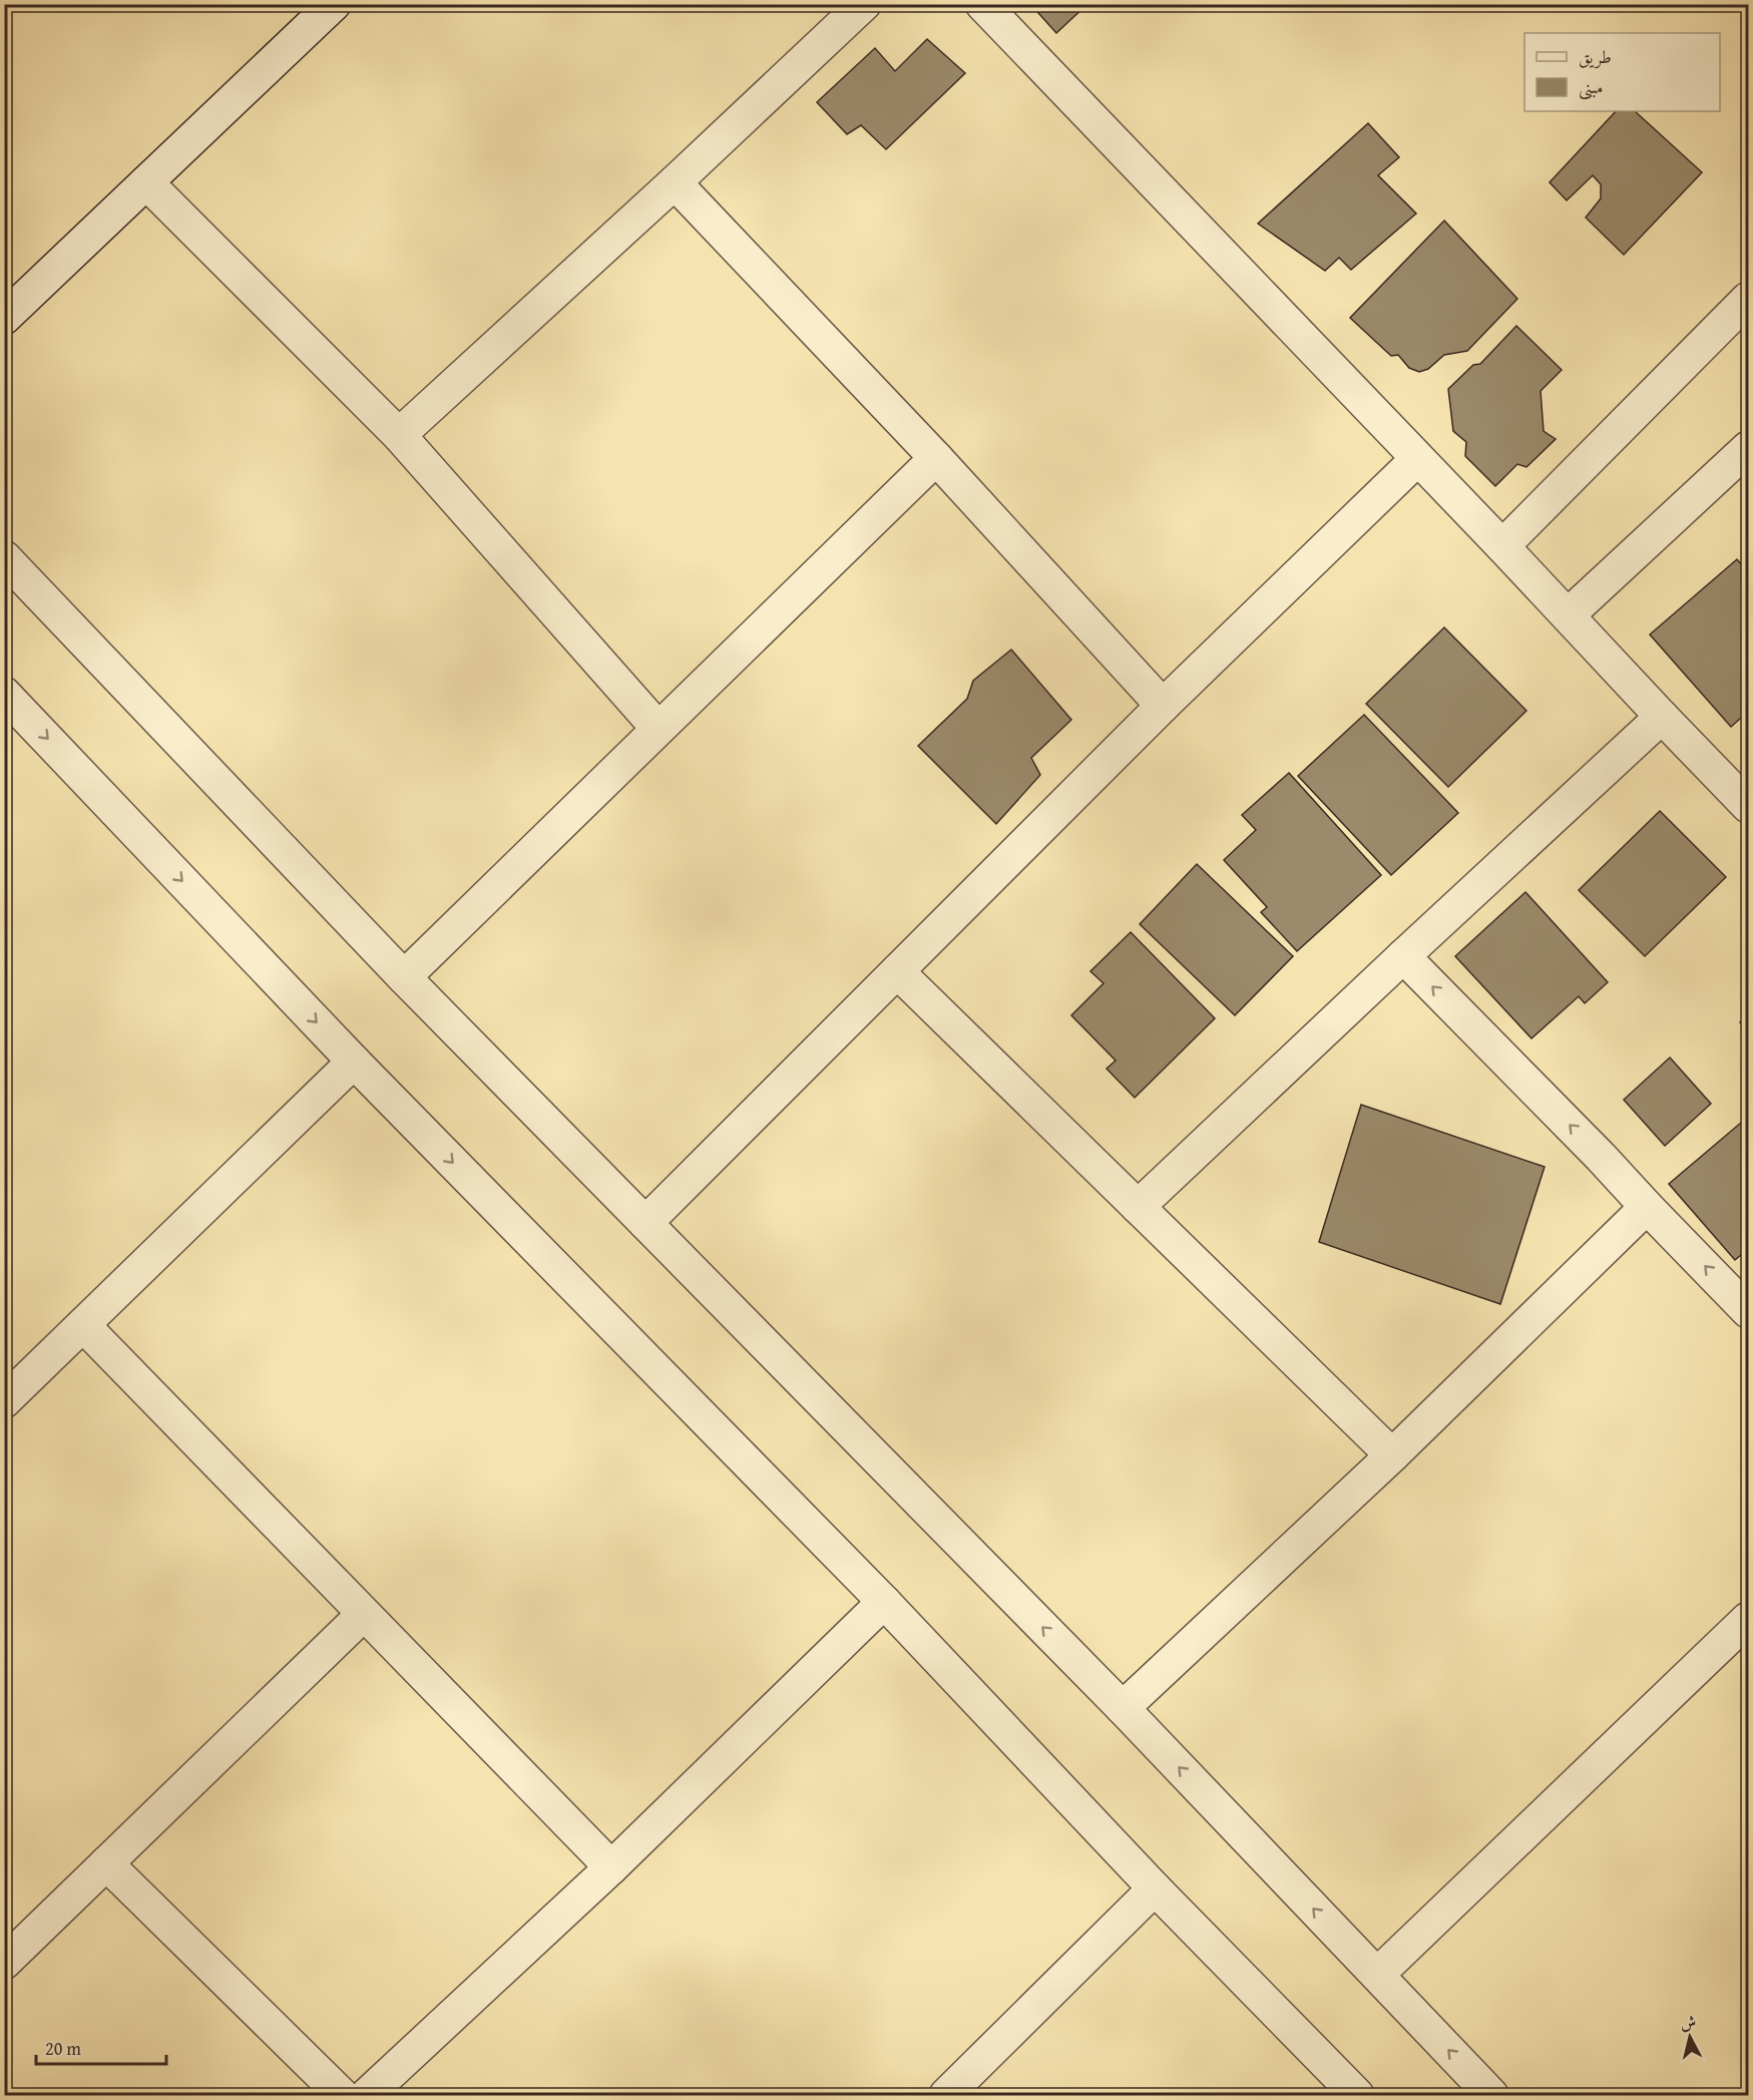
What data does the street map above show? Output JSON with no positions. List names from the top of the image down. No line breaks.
{"legend":["طريق","مبنى"],"scale_bar":"20 m","north":"top"}
